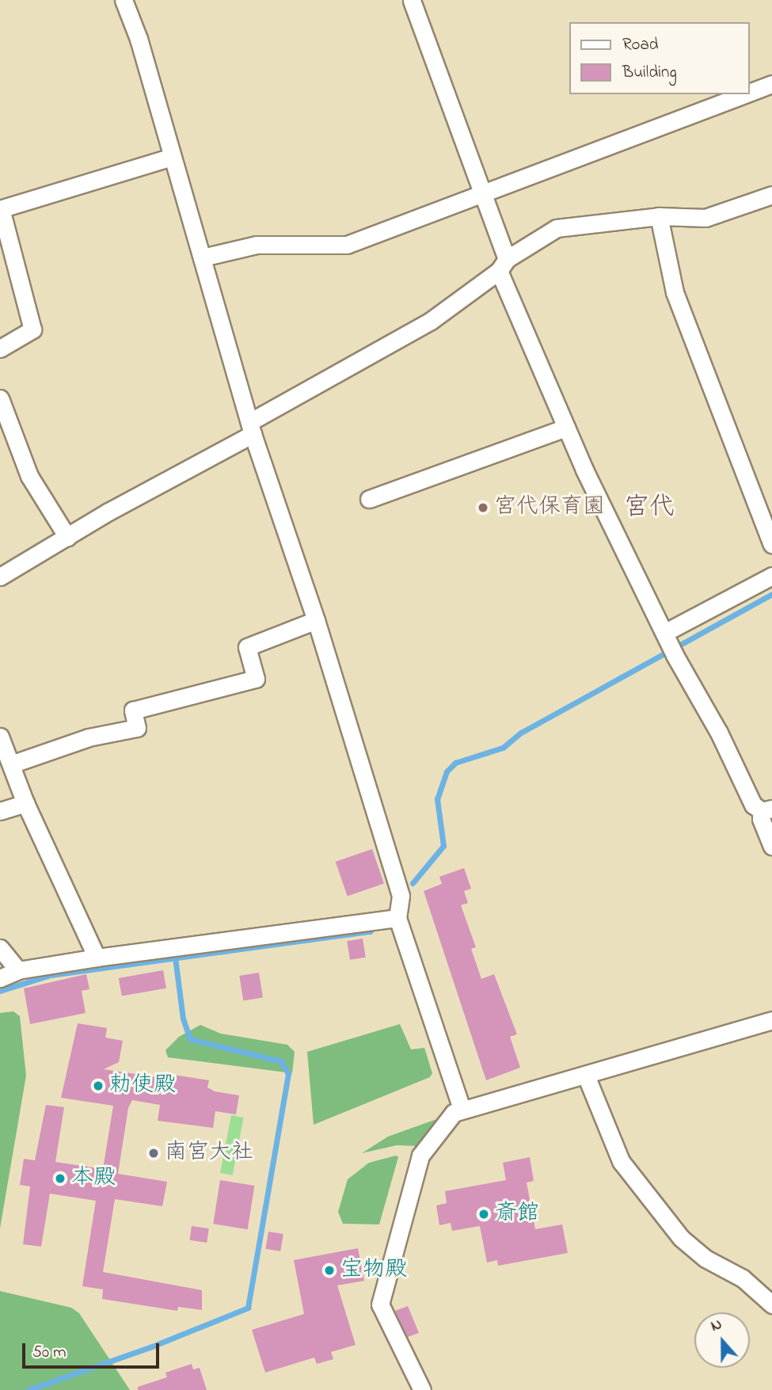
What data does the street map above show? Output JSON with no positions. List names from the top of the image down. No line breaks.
{"districts":["宮代"],"places":["宮代保育園","勅使殿","南宮大社","本殿","斎館","宝物殿"],"legend":["Road","Building"],"scale_bar":"50 m","north":"top"}
